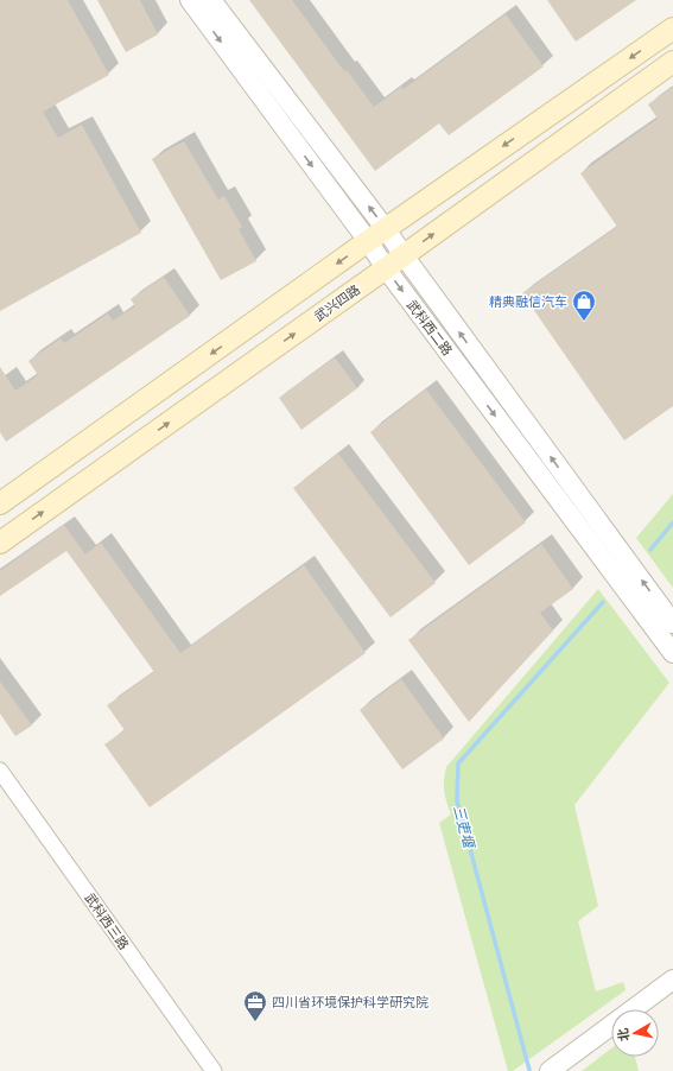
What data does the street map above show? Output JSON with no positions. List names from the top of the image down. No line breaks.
{"streets":{"main road":["武兴四路"],"street":["武科西二路","武科西三路"]},"crossings":[["武兴四路","武科西二路"]],"water":["三吏堰"],"places":{"shop":["精典融信汽车"],"office":["四川省环境保护科学研究院"]},"north":"left"}
